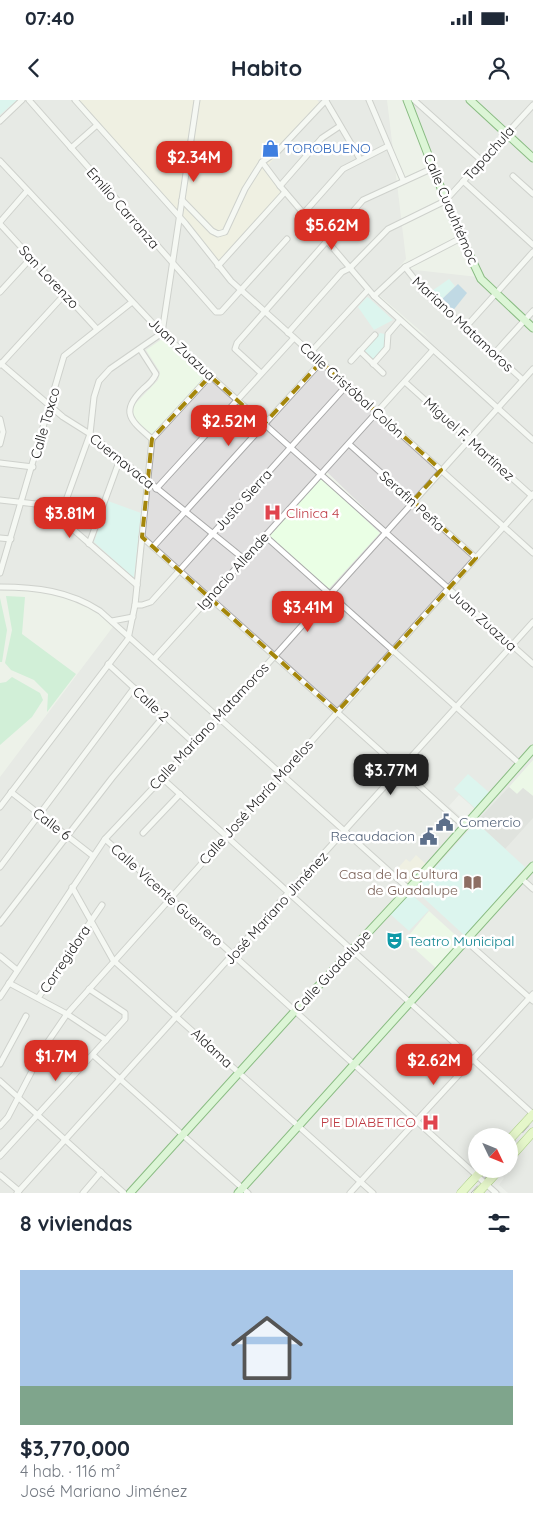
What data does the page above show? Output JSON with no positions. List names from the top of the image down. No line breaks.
{"streets":{"street":["Tapachula","Emilio Carranza","Calle Cuauhtémoc","San Lorenzo","Mariano Matamoros","Juan Zuazua","Calle Cristóbal Colón","Calle Taxco","Miguel F. Martínez","Cuernavaca","Justo Sierra","Serafin Peña","Ignacio Allende","Calle 2","Calle Mariano Matamoros","Calle José María Morelos","Calle 6","Calle Vicente Guerrero","José Mariano Jiménez","Corregidora","Calle Guadalupe","Aldama"]},"crossings":[["Tapachula","Calle Cuauhtémoc"],["Emilio Carranza","Calle Cristóbal Colón"],["San Lorenzo","Calle Taxco"],["Mariano Matamoros","Calle Mariano Matamoros"],["Juan Zuazua","Calle Taxco"],["Juan Zuazua","Justo Sierra"],["Juan Zuazua","Ignacio Allende"],["Juan Zuazua","Calle Mariano Matamoros"],["Juan Zuazua","Calle José María Morelos"],["Juan Zuazua","José Mariano Jiménez"],["Calle Cristóbal Colón","Justo Sierra"],["Calle Cristóbal Colón","Ignacio Allende"],["Calle Cristóbal Colón","Calle Mariano Matamoros"],["Calle Cristóbal Colón","Calle José María Morelos"],["Calle Taxco","Cuernavaca"],["Miguel F. Martínez","Ignacio Allende"],["Miguel F. Martínez","Calle Mariano Matamoros"],["Miguel F. Martínez","Calle José María Morelos"],["Cuernavaca","Justo Sierra"],["Cuernavaca","Ignacio Allende"],["Serafin Peña","Ignacio Allende"],["Serafin Peña","Calle Mariano Matamoros"],["Serafin Peña","Calle José María Morelos"],["Calle 2","Calle Mariano Matamoros"],["Calle Mariano Matamoros","Calle 6"],["Calle Mariano Matamoros","Calle Vicente Guerrero"],["Calle Mariano Matamoros","Aldama"],["Calle José María Morelos","Calle Vicente Guerrero"],["Calle José María Morelos","Aldama"],["Calle Vicente Guerrero","José Mariano Jiménez"],["Calle Vicente Guerrero","Calle Guadalupe"],["José Mariano Jiménez","Aldama"],["Corregidora","Aldama"],["Calle Guadalupe","Aldama"]],"places":{"shop":["TOROBUENO"],"hospital":["Clinica 4","PIE DIABETICO"],"public building":["Comercio","Recaudacion"],"library":["Casa de la Cultura de Guadalupe"],"theatre":["Teatro Municipal"]},"north":"bottom right","page":{"status":"07:40","header":"Habito","price":["$2.34M","$5.62M","$2.52M","$3.81M","$3.41M","$3.77M","$1.7M","$2.62M"],"heading":"8 viviendas","list":[{"name":"$3,770,000","note":"4 hab. · 116 m² · José Mariano Jiménez"}]}}
